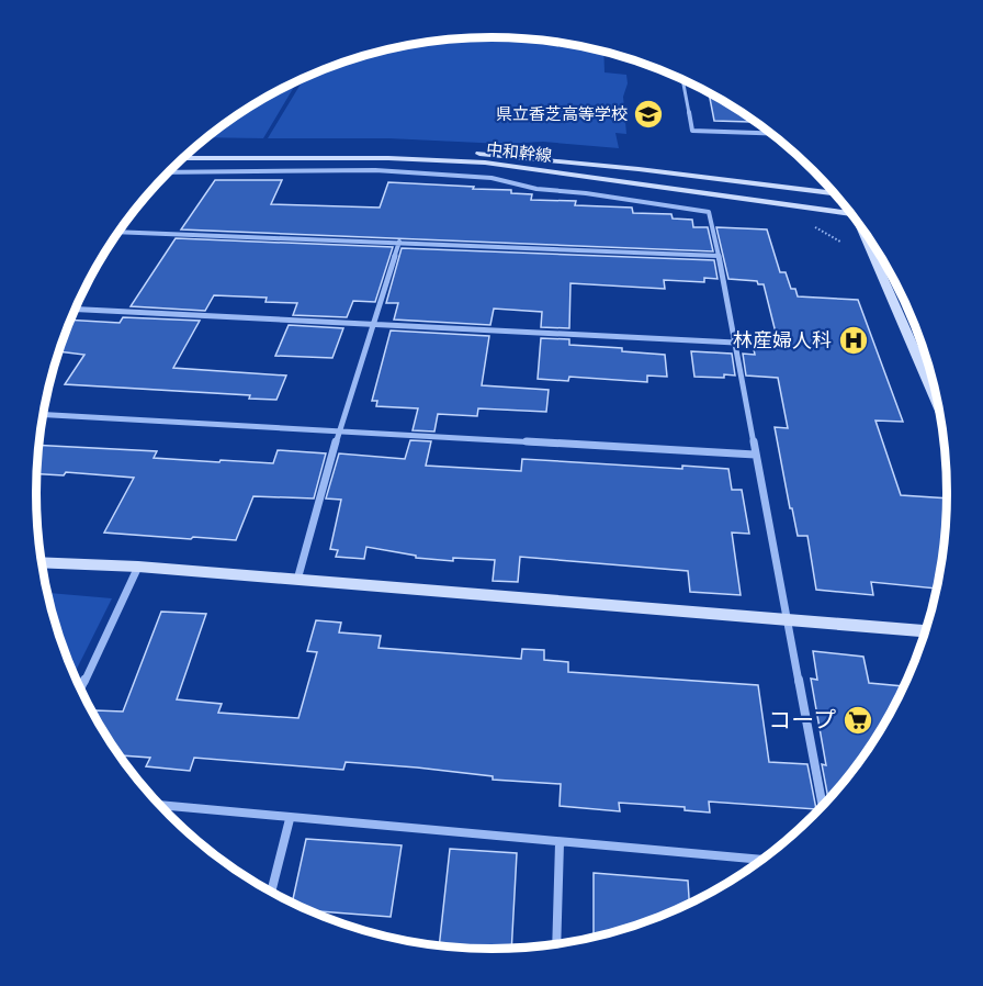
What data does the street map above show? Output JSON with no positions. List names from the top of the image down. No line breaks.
{"streets":{"main road":["中和幹線"]},"places":{"school or university":["県立香芝高等学校"],"hospital":["林産婦人科"],"supermarket":["コープ"]}}
